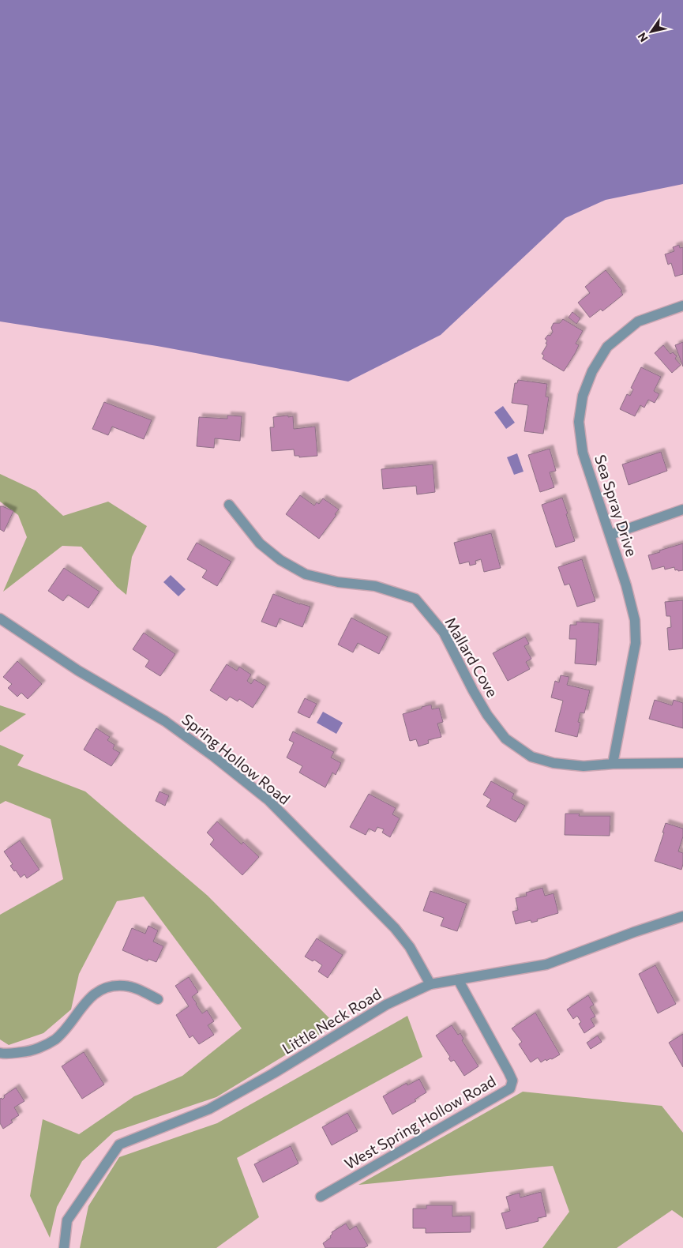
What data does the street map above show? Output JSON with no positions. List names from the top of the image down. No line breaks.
{"streets":{"street":["Sea Spray Drive","Mallard Cove","Spring Hollow Road","Little Neck Road","West Spring Hollow Road"]},"crossings":[["Sea Spray Drive","Mallard Cove"],["Spring Hollow Road","Little Neck Road"],["Little Neck Road","West Spring Hollow Road"]],"north":"bottom left"}
